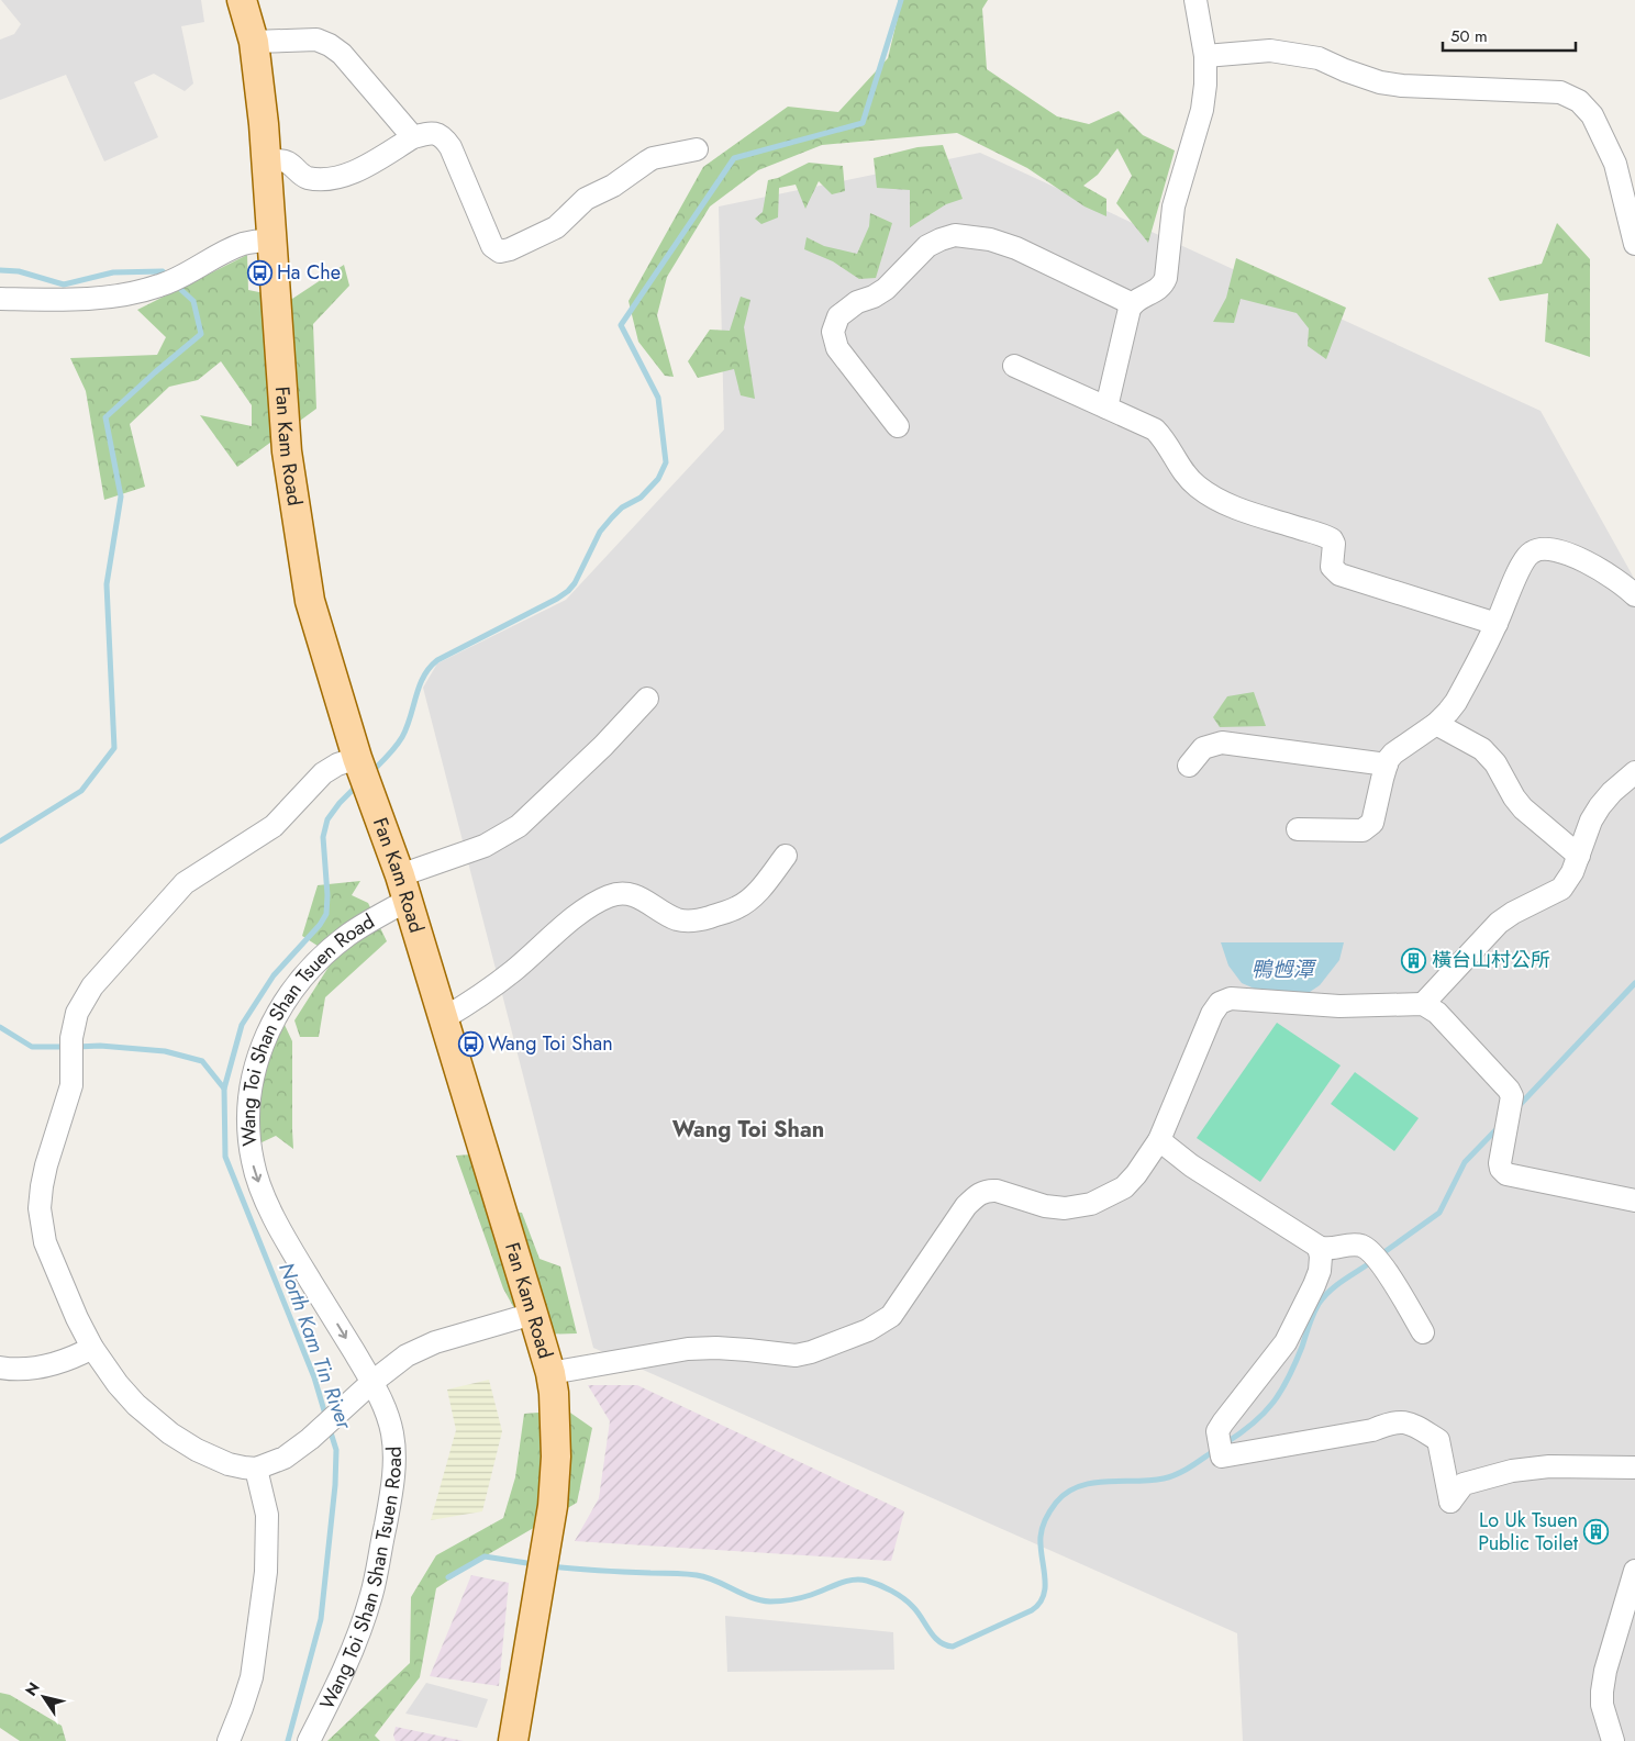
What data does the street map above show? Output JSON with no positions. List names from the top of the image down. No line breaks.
{"streets":{"main road":["Fan Kam Road"],"street":["Wang Toi Shan Shan Tsuen Road"]},"crossings":[["Fan Kam Road","Wang Toi Shan Shan Tsuen Road"]],"one_way":["Wang Toi Shan Shan Tsuen Road"],"districts":["Wang Toi Shan"],"water":["鴨乸潭","North Kam Tin River"],"places":{"bus stop":["Ha Che","Wang Toi Shan"],"building":["橫台山村公所","Lo Uk Tsuen Public Toilet"]},"scale_bar":"50 m","north":"top left"}
